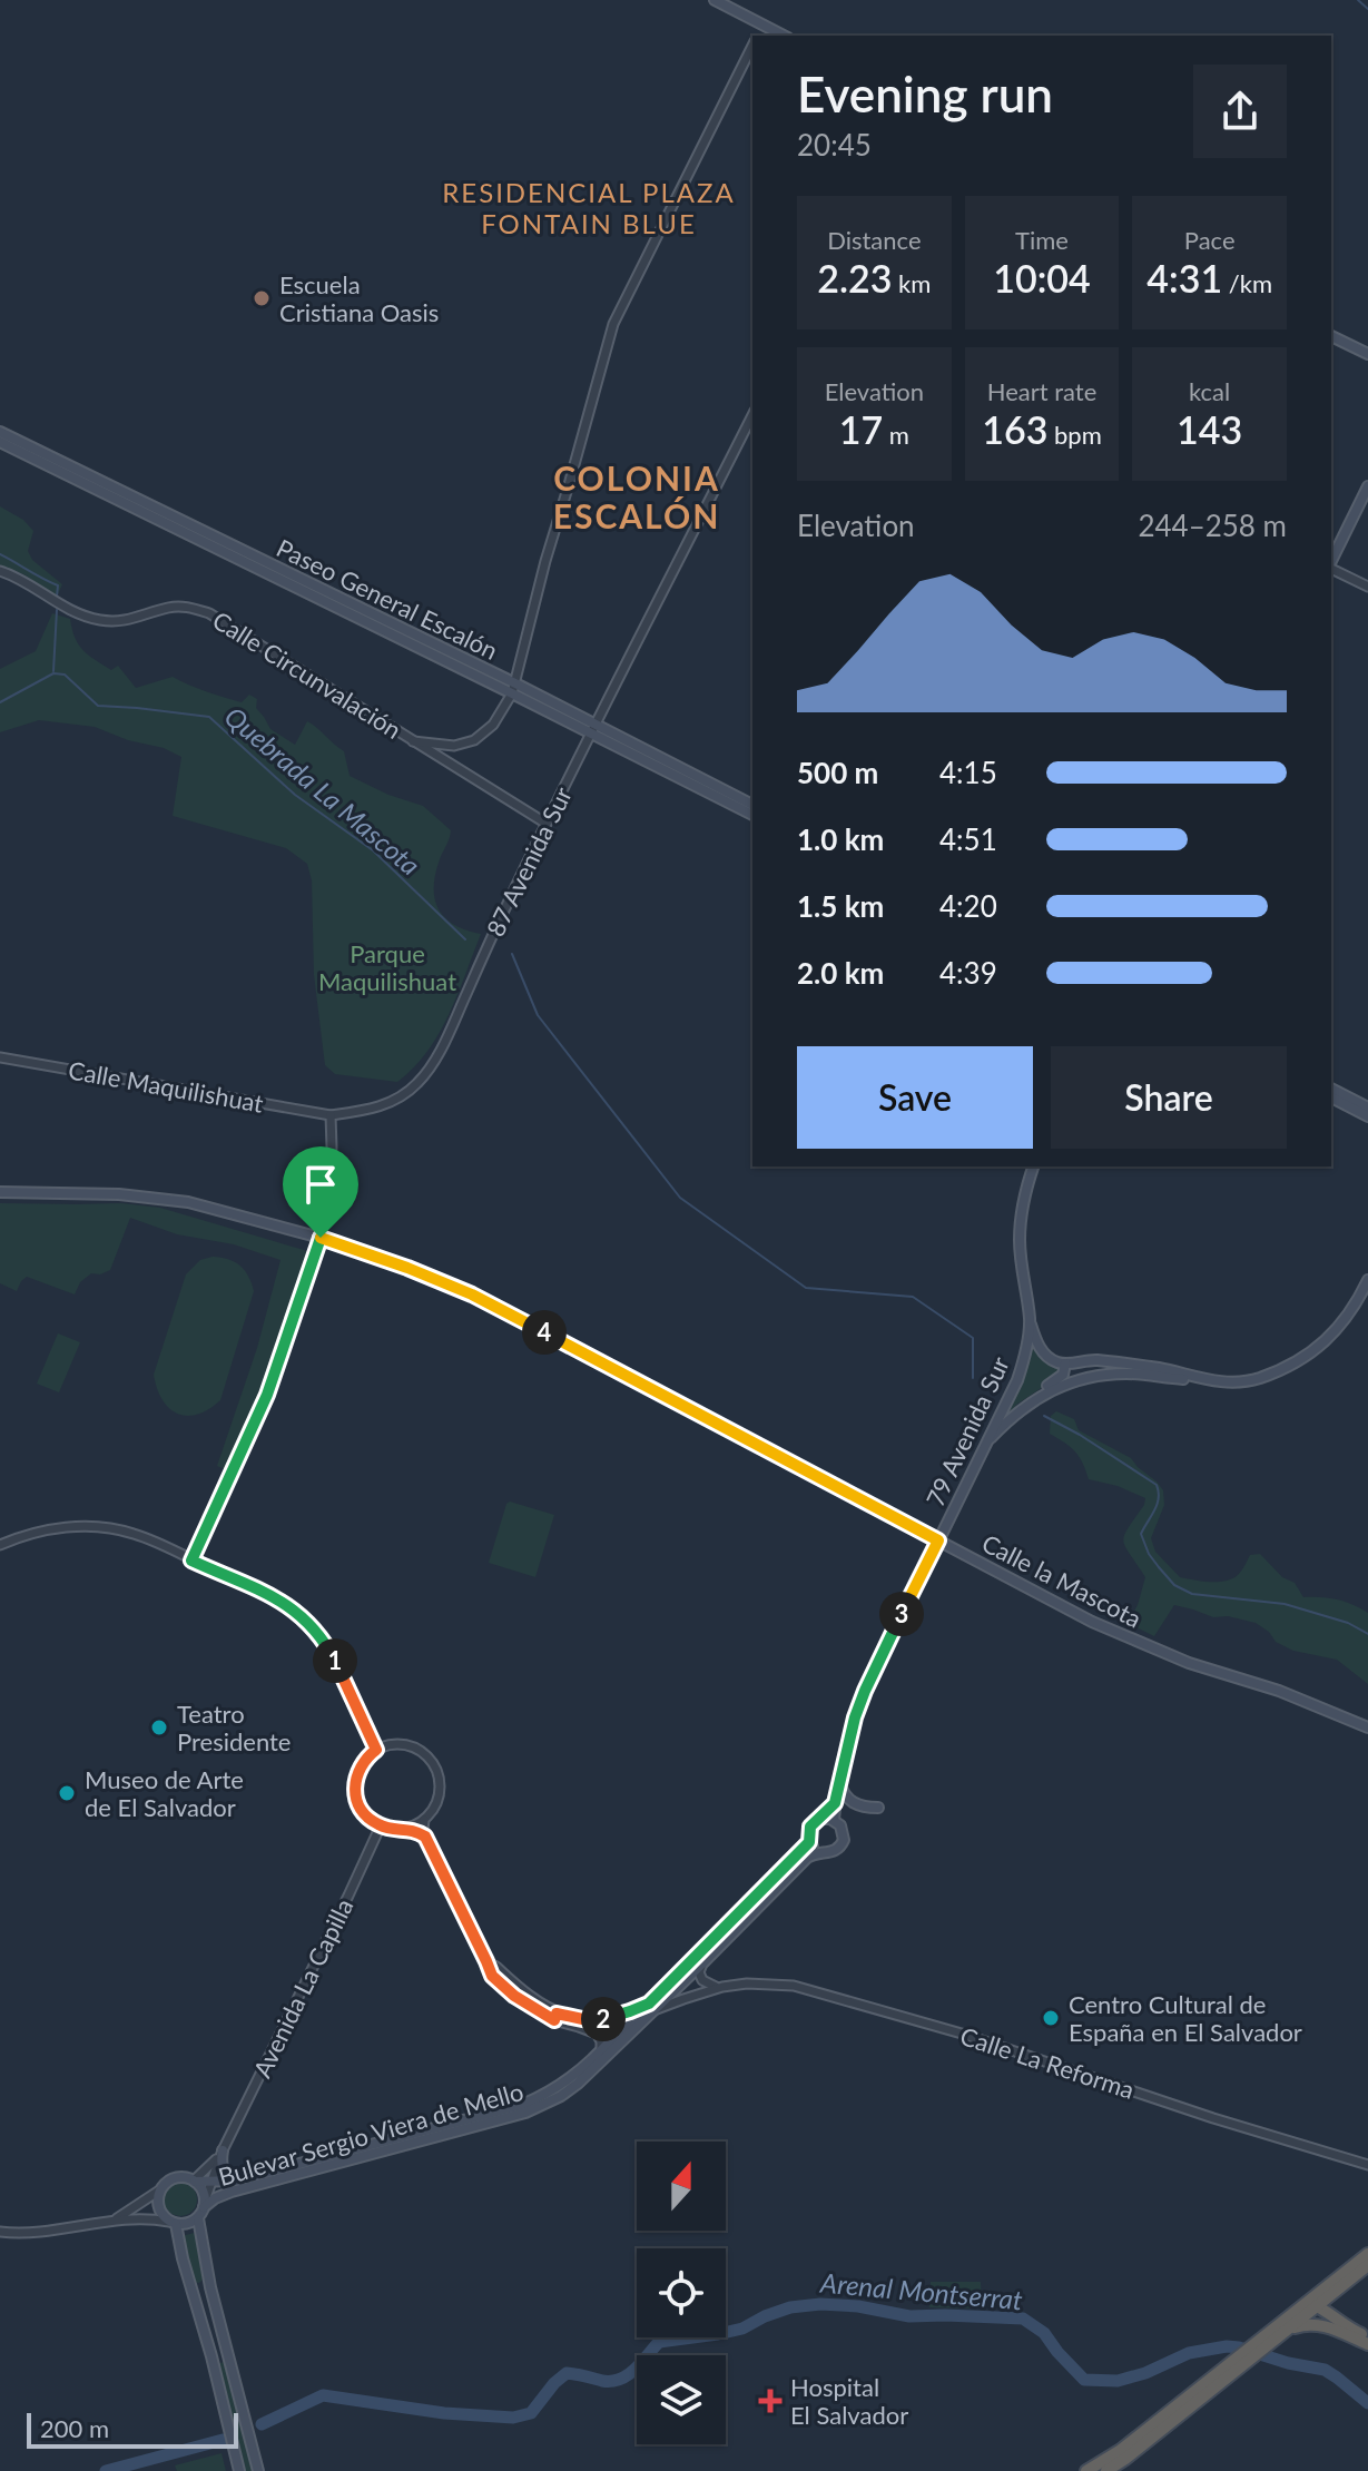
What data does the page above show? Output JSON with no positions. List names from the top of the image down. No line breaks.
{"streets":{"main road":["Paseo General Escalón","79 Avenida Sur","Calle la Mascota","Bulevar Sergio Viera de Mello"],"street":["Calle Circunvalación","87 Avenida Sur","Calle Maquilishuat","Avenida La Capilla","Calle La Reforma"]},"crossings":[["Paseo General Escalón","87 Avenida Sur"],["Calle Circunvalación","87 Avenida Sur"],["87 Avenida Sur","Calle Maquilishuat"],["79 Avenida Sur","Calle la Mascota"],["79 Avenida Sur","Bulevar Sergio Viera de Mello"],["Avenida La Capilla","Bulevar Sergio Viera de Mello"],["Calle La Reforma","Bulevar Sergio Viera de Mello"]],"districts":["RESIDENCIAL PLAZA FONTAIN BLUE","COLONIA ESCALÓN"],"water":["Quebrada La Mascota","Arenal Montserrat"],"parks":["Parque Maquilishuat"],"places":{"other":["Escuela Cristiana Oasis","Teatro Presidente","Museo de Arte de El Salvador","Centro Cultural de España en El Salvador"],"health":["Hospital El Salvador"]},"scale_bar":"200 m","north":"top","page":{"heading":["Evening run","20:45"],"stats":[["Distance","2.23 km"],["Time","10:04"],["Pace","4:31 /km"],["Elevation","17 m"],["Heart rate","163 bpm"],["kcal","143"]],"chart":["Elevation","244–258 m"],"list":[{"name":"500 m","note":"4:15"},{"name":"1.0 km","note":"4:51"},{"name":"1.5 km","note":"4:20"},{"name":"2.0 km","note":"4:39"}],"buttons":["Save","Share"],"pins":["4","3","1","2"],"scale":"200 m"}}
